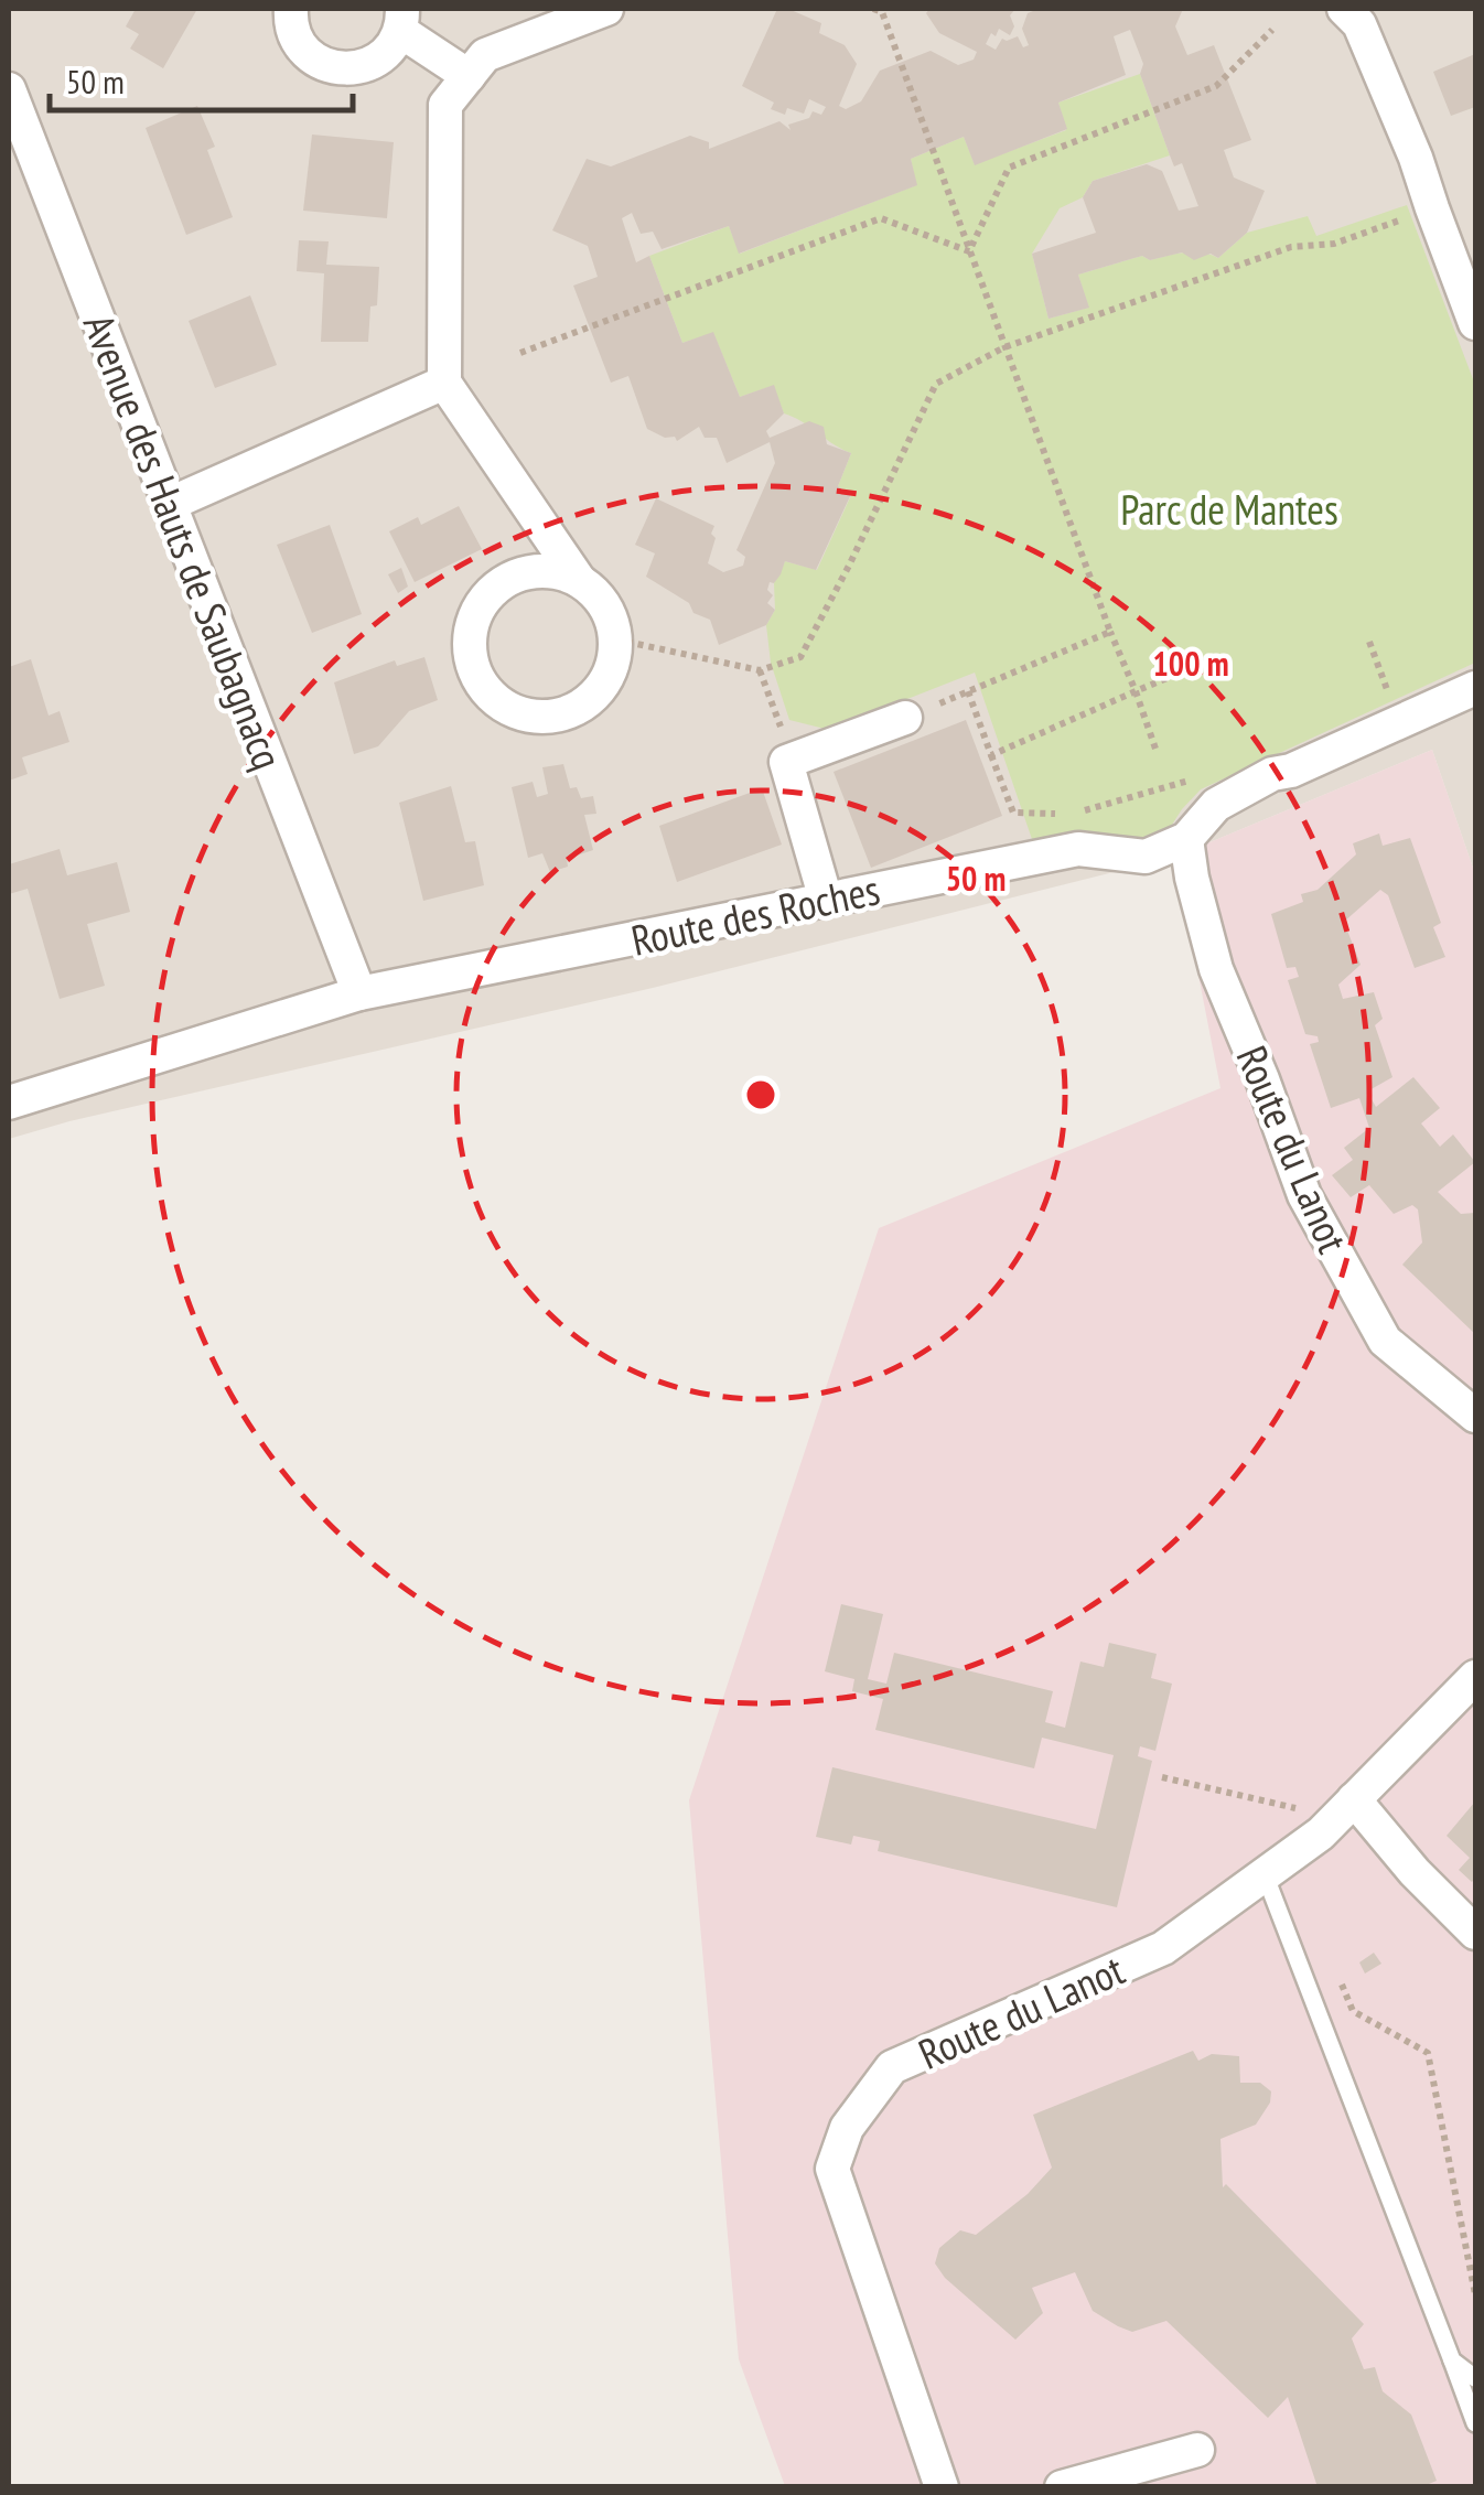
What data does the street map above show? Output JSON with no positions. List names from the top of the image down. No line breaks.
{"streets":{"street":["Avenue des Hauts de Saubagnacq","Route des Roches","Route du Lanot"]},"crossings":[["Avenue des Hauts de Saubagnacq","Route des Roches"],["Route des Roches","Route du Lanot"]],"parks":["Parc de Mantes"],"scale_bar":"50 m","rings":["100 m","50 m"]}
